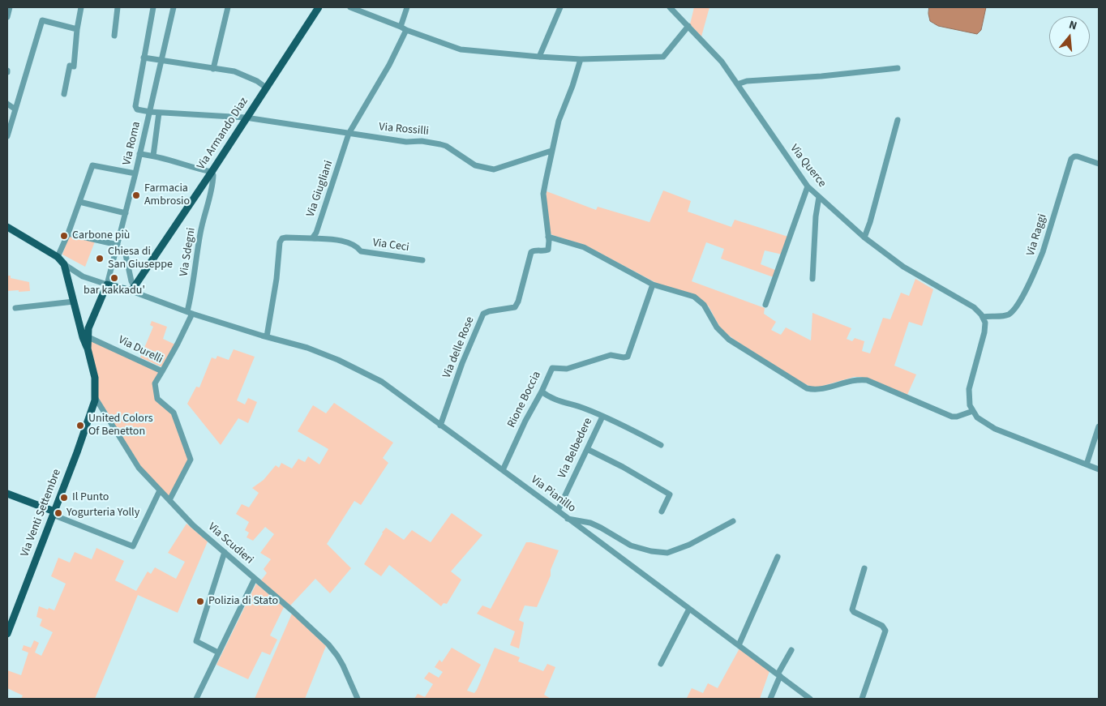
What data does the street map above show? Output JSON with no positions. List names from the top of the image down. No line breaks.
{"streets":{"main road":["Via Armando Diaz","Via Venti Settembre"],"street":["Via Rossilli","Via Roma","Via Querce","Via Giugliani","Via Raggi","Via Ceci","Via Sdegni","Via delle Rose","Via Durelli","Rione Boccia","Via Belbedere","Via Pianillo","Via Scudieri"]},"crossings":[["Via Rossilli","Via Armando Diaz"],["Via Rossilli","Via Roma"],["Via Rossilli","Via Giugliani"],["Via Armando Diaz","Via Sdegni"],["Via Armando Diaz","Via Pianillo"],["Via Querce","Via Raggi"],["Via Giugliani","Via Ceci"],["Via Sdegni","Via Durelli"],["Via Sdegni","Via Pianillo"],["Via delle Rose","Via Pianillo"],["Via Durelli","Via Scudieri"],["Rione Boccia","Via Pianillo"],["Via Belbedere","Via Pianillo"],["Via Venti Settembre","Via Scudieri"]],"places":["Farmacia Ambrosio","Carbone più","Chiesa di San Giuseppe","bar kakkadu'","United Colors Of Benetton","Il Punto","Yogurteria Yolly","Polizia di Stato"],"north":"top"}
